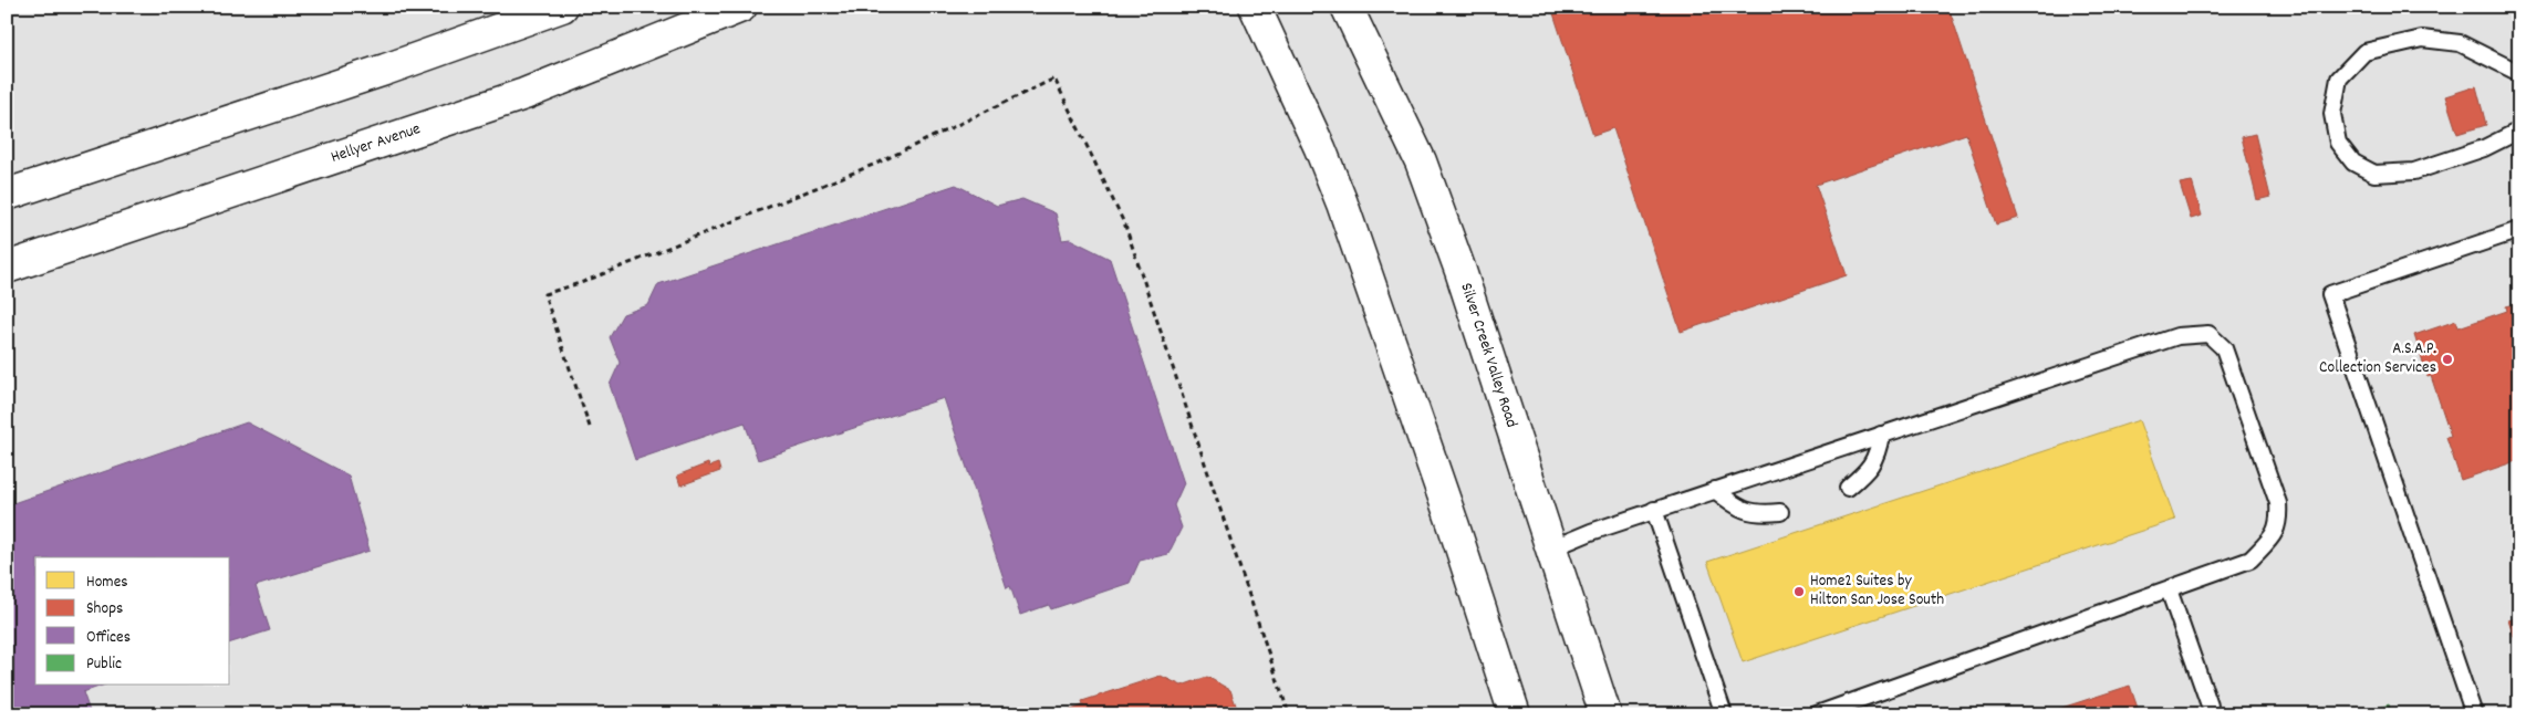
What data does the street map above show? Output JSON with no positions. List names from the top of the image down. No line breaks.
{"streets":{"main road":["Hellyer Avenue","Silver Creek Valley Road"]},"places":["A.S.A.P. Collection Services","Home2 Suites by Hilton San Jose South"],"legend":["Homes","Shops","Offices","Public"]}
